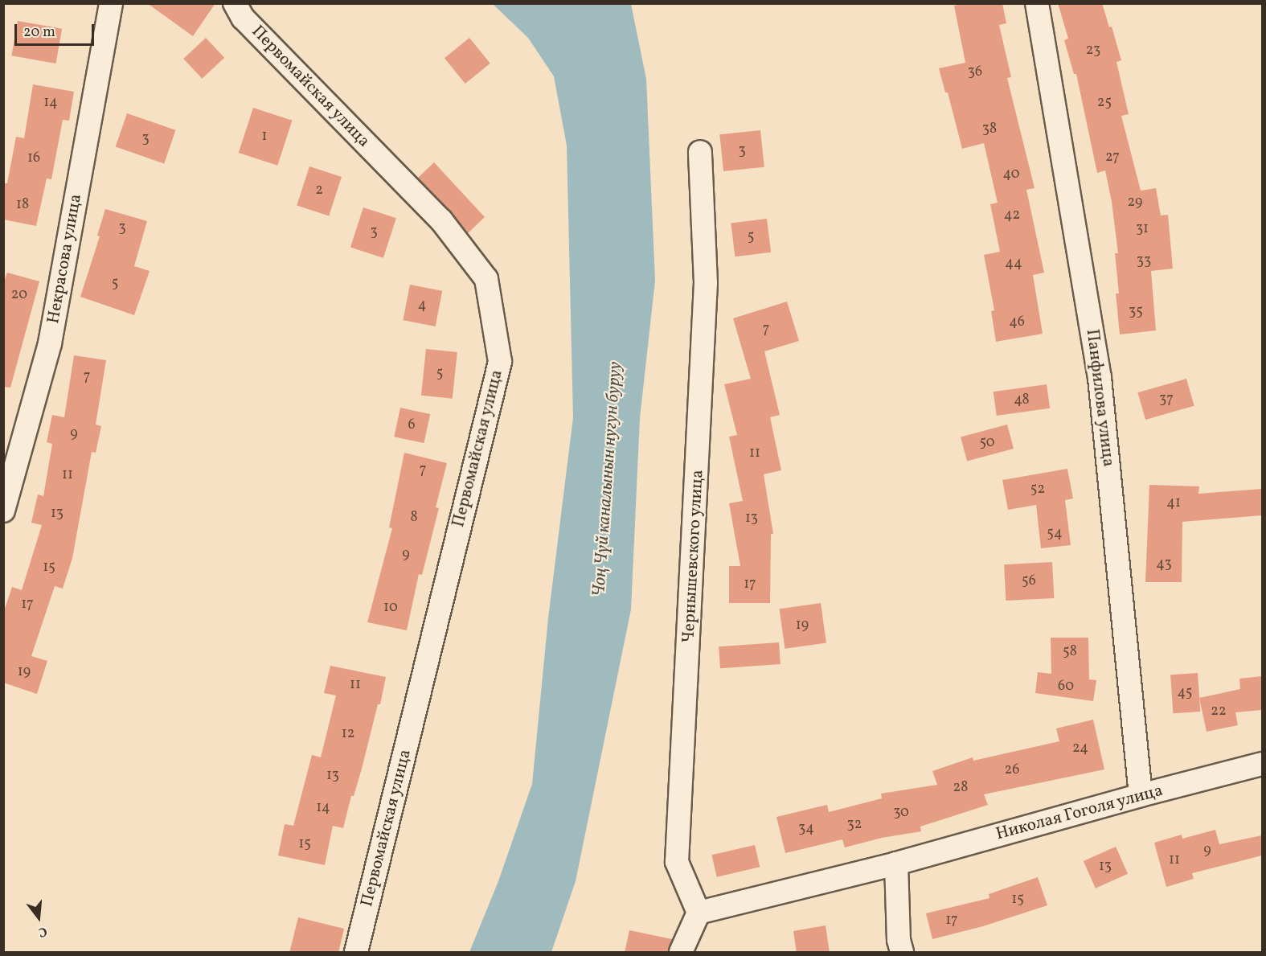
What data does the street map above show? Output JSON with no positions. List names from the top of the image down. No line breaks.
{"streets":{"street":["Первомайская улица","Некрасова улица","Панфилова улица","Чернышевского улица","Николая Гоголя улица"]},"crossings":[["Панфилова улица","Николая Гоголя улица"],["Чернышевского улица","Николая Гоголя улица"]],"water":["Чоң Чүй каналынын нугун буруу"],"house_numbers":["23","36","14","25","38","1","3","3","27","16","40","2","29","18","42","3","31","3","5","33","44","5","20","4","35","46","7","5","7","37","48","6","9","50","11","7","11","52","41","13","8","13","54","9","43","15","56","17","17","10","19","58","19","11","60","45","22","12","24","26","13","28","14","30","32","34","15","9","11","13","15","17"],"scale_bar":"20 m","north":"bottom"}
